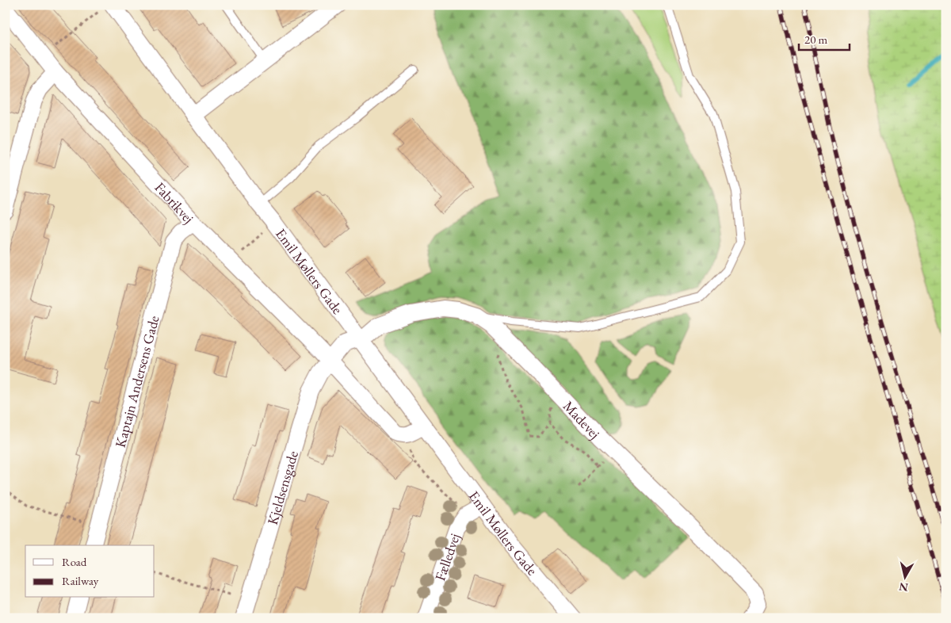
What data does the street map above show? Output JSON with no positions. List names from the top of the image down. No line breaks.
{"streets":{"street":["Fabrikvej","Emil Møllers Gade","Kaptajn Andersens Gade","Madevej","Kjeldsensgade","Fælledvej"]},"crossings":[["Fabrikvej","Kaptajn Andersens Gade"],["Fabrikvej","Kjeldsensgade"],["Emil Møllers Gade","Madevej"],["Emil Møllers Gade","Fælledvej"]],"legend":["Road","Railway"],"scale_bar":"20 m","north":"bottom"}
